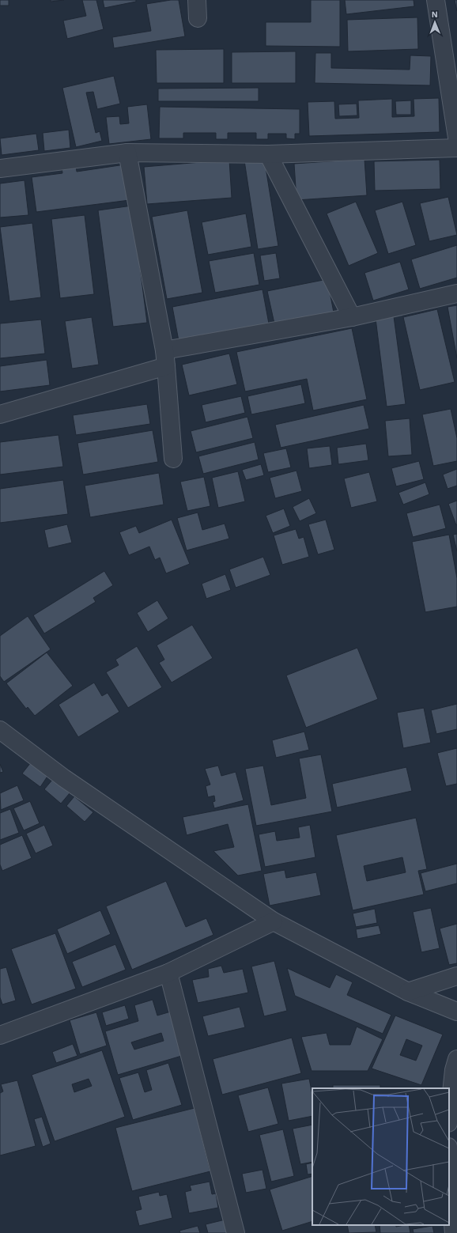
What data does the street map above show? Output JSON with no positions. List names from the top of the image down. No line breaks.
{"north":"top"}
